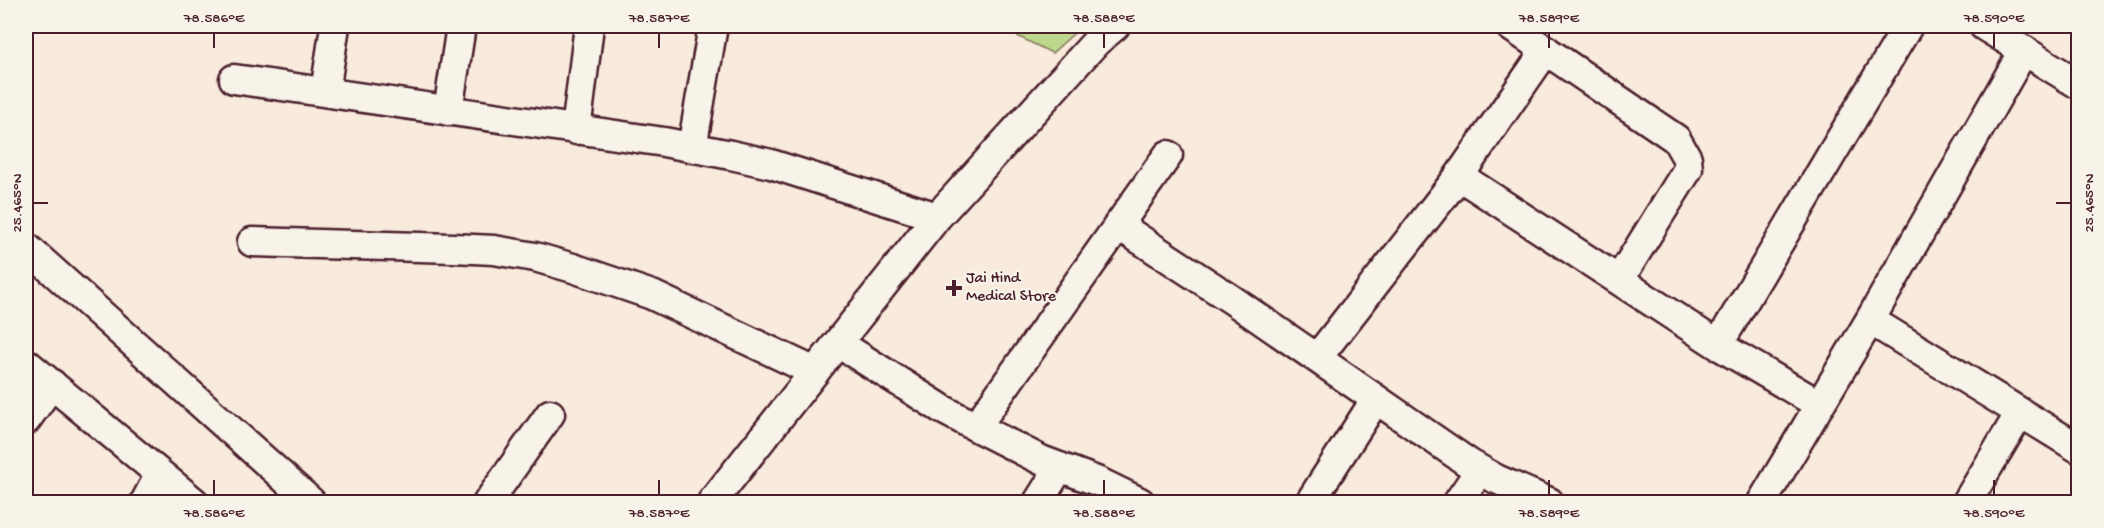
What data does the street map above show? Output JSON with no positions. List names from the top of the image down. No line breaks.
{"places":{"health":["Jai Hind Medical Store"]},"coordinates":["78.586°E","78.587°E","78.588°E","78.589°E","78.590°E","25.465°N"]}
